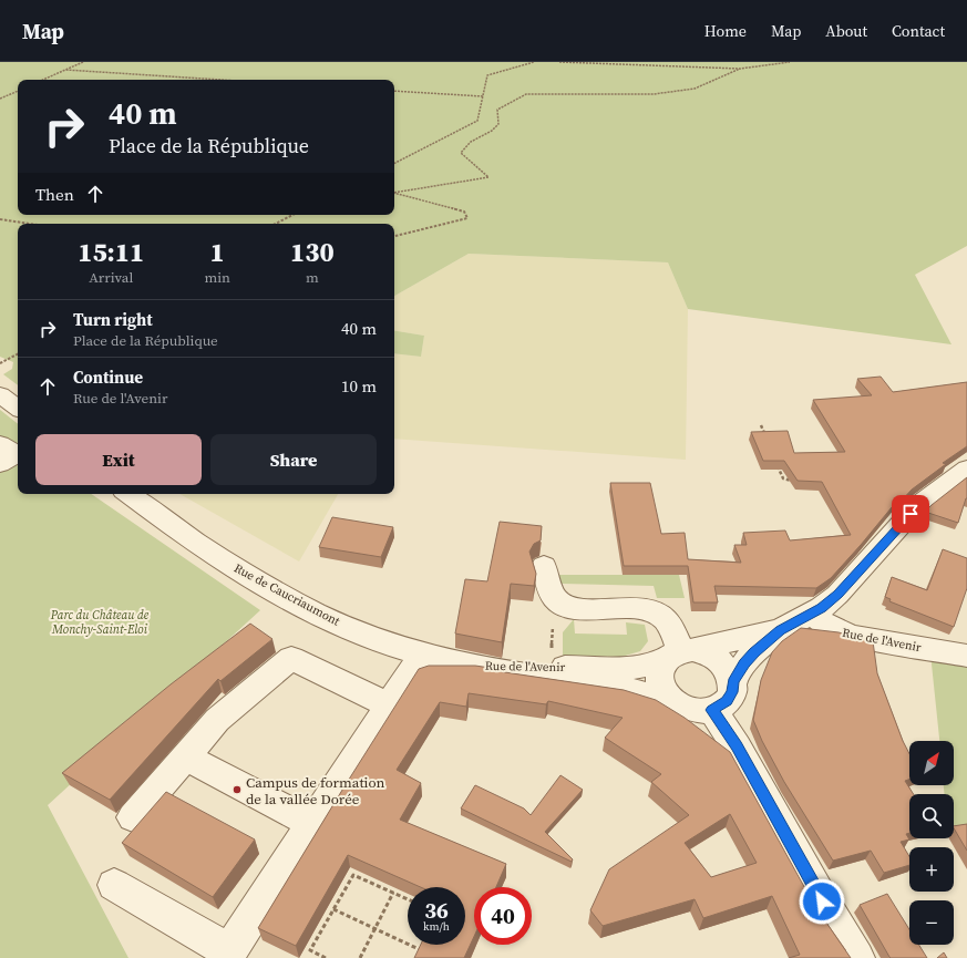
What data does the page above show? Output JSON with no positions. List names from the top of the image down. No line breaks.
{"streets":{"street":["Rue de Caucriaumont","Rue de l'Avenir"]},"crossings":[["Rue de Caucriaumont","Rue de l'Avenir"]],"parks":["Parc du Château de Monchy-Saint-Eloi"],"places":["Campus de formation de la vallée Dorée"],"north":"top right","page":{"header":"Map","nav":["Home","Map","About","Contact"],"turn":["40 m","Place de la République"],"then":"Then","eta":["15:11","Arrival","1","min","130","m"],"list":[{"name":"Turn right","note":"Place de la République","value":"40 m"},{"name":"Continue","note":"Rue de l'Avenir","value":"10 m"}],"buttons":["Exit","Share"],"map_buttons":["+","−"],"speed":"36 km/h","limit":"40"}}
